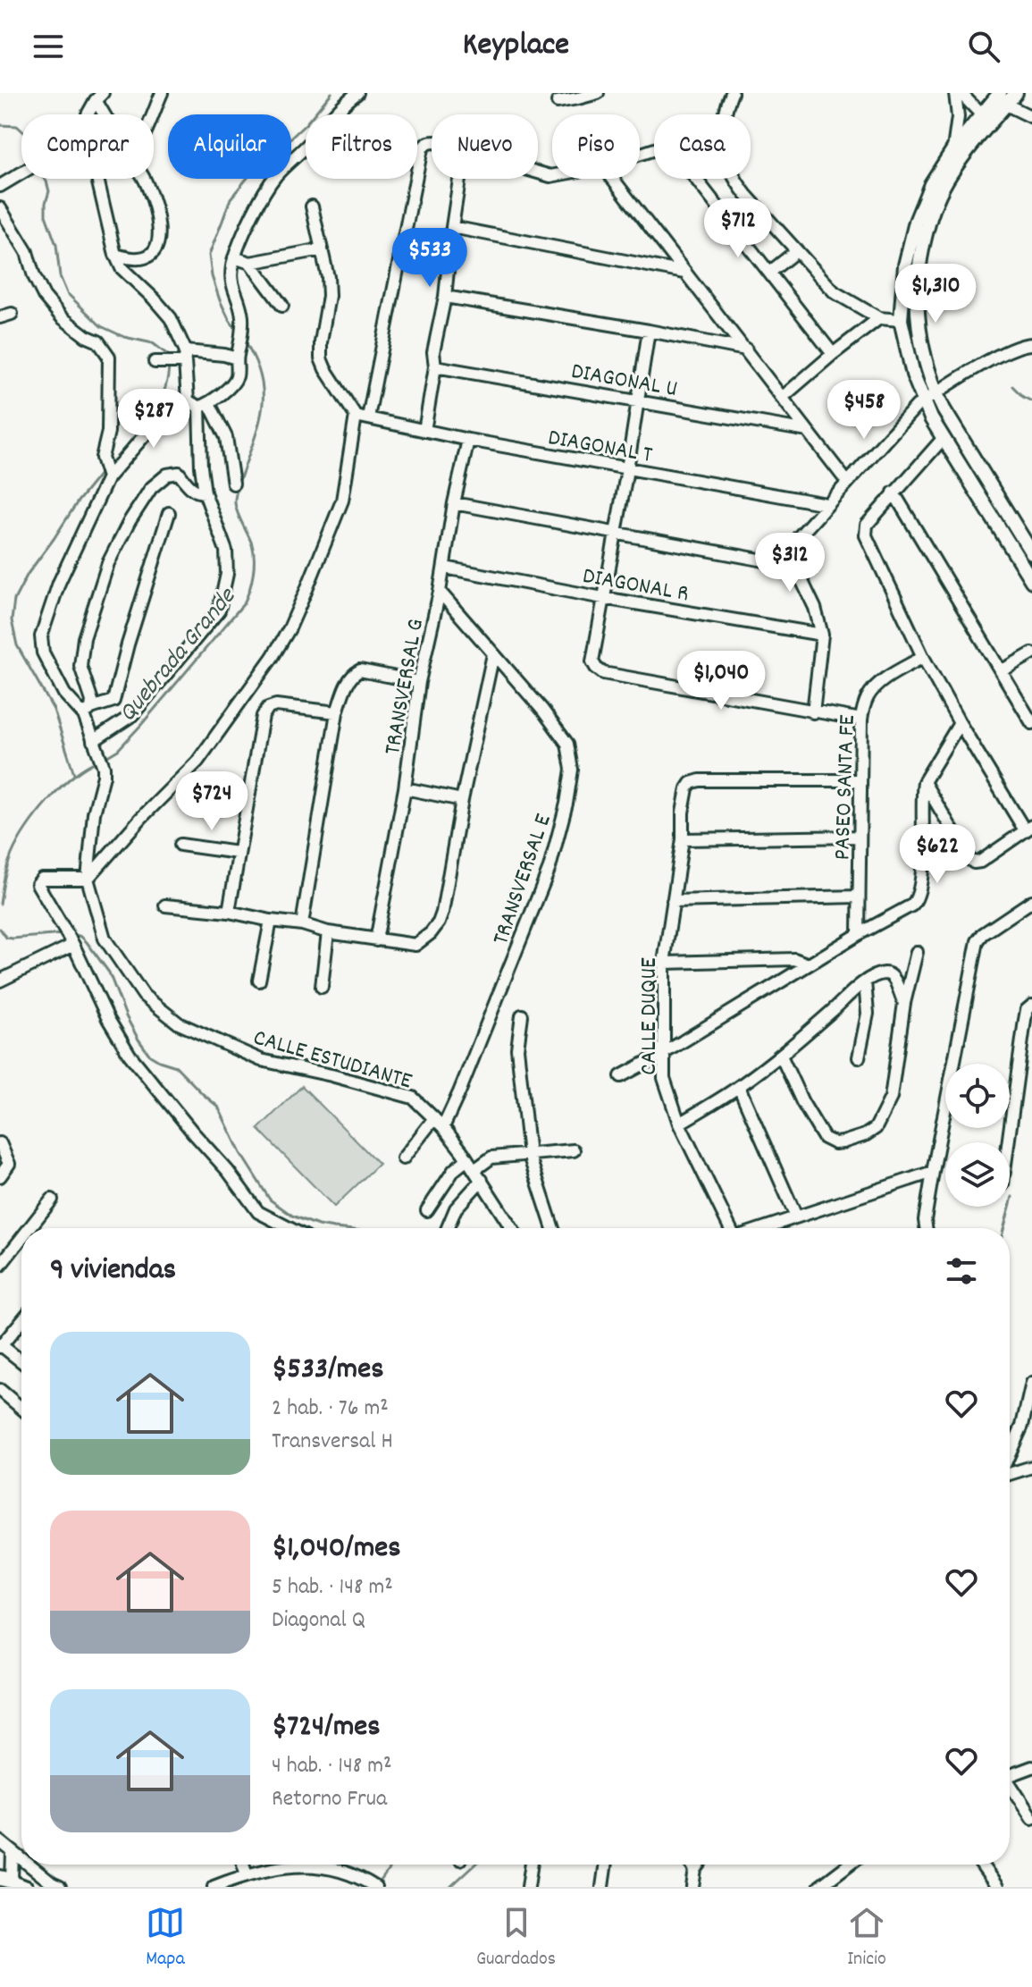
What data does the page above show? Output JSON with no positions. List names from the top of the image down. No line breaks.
{"streets":{"street":["DIAGONAL U","DIAGONAL T","DIAGONAL R","TRANSVERSAL G","PASEO SANTA FE","TRANSVERSAL E","CALLE DUQUE","CALLE ESTUDIANTE"]},"crossings":[["DIAGONAL T","TRANSVERSAL G"],["DIAGONAL R","TRANSVERSAL G"],["TRANSVERSAL G","TRANSVERSAL E"],["PASEO SANTA FE","CALLE DUQUE"],["TRANSVERSAL E","CALLE ESTUDIANTE"]],"water":["Quebrada Grande"],"page":{"header":"Keyplace","chip":["Comprar","Alquilar","Filtros","Nuevo","Piso","Casa"],"price":["$712","$533","$1,310","$458","$287","$312","$1,040","$724","$622"],"heading":"9 viviendas","list":[{"name":"$533/mes","note":"2 hab. · 76 m² · Transversal H"},{"name":"$1,040/mes","note":"5 hab. · 148 m² · Diagonal Q"},{"name":"$724/mes","note":"4 hab. · 148 m² · Retorno Frua"}],"tabs":["Mapa","Guardados","Inicio"]}}
